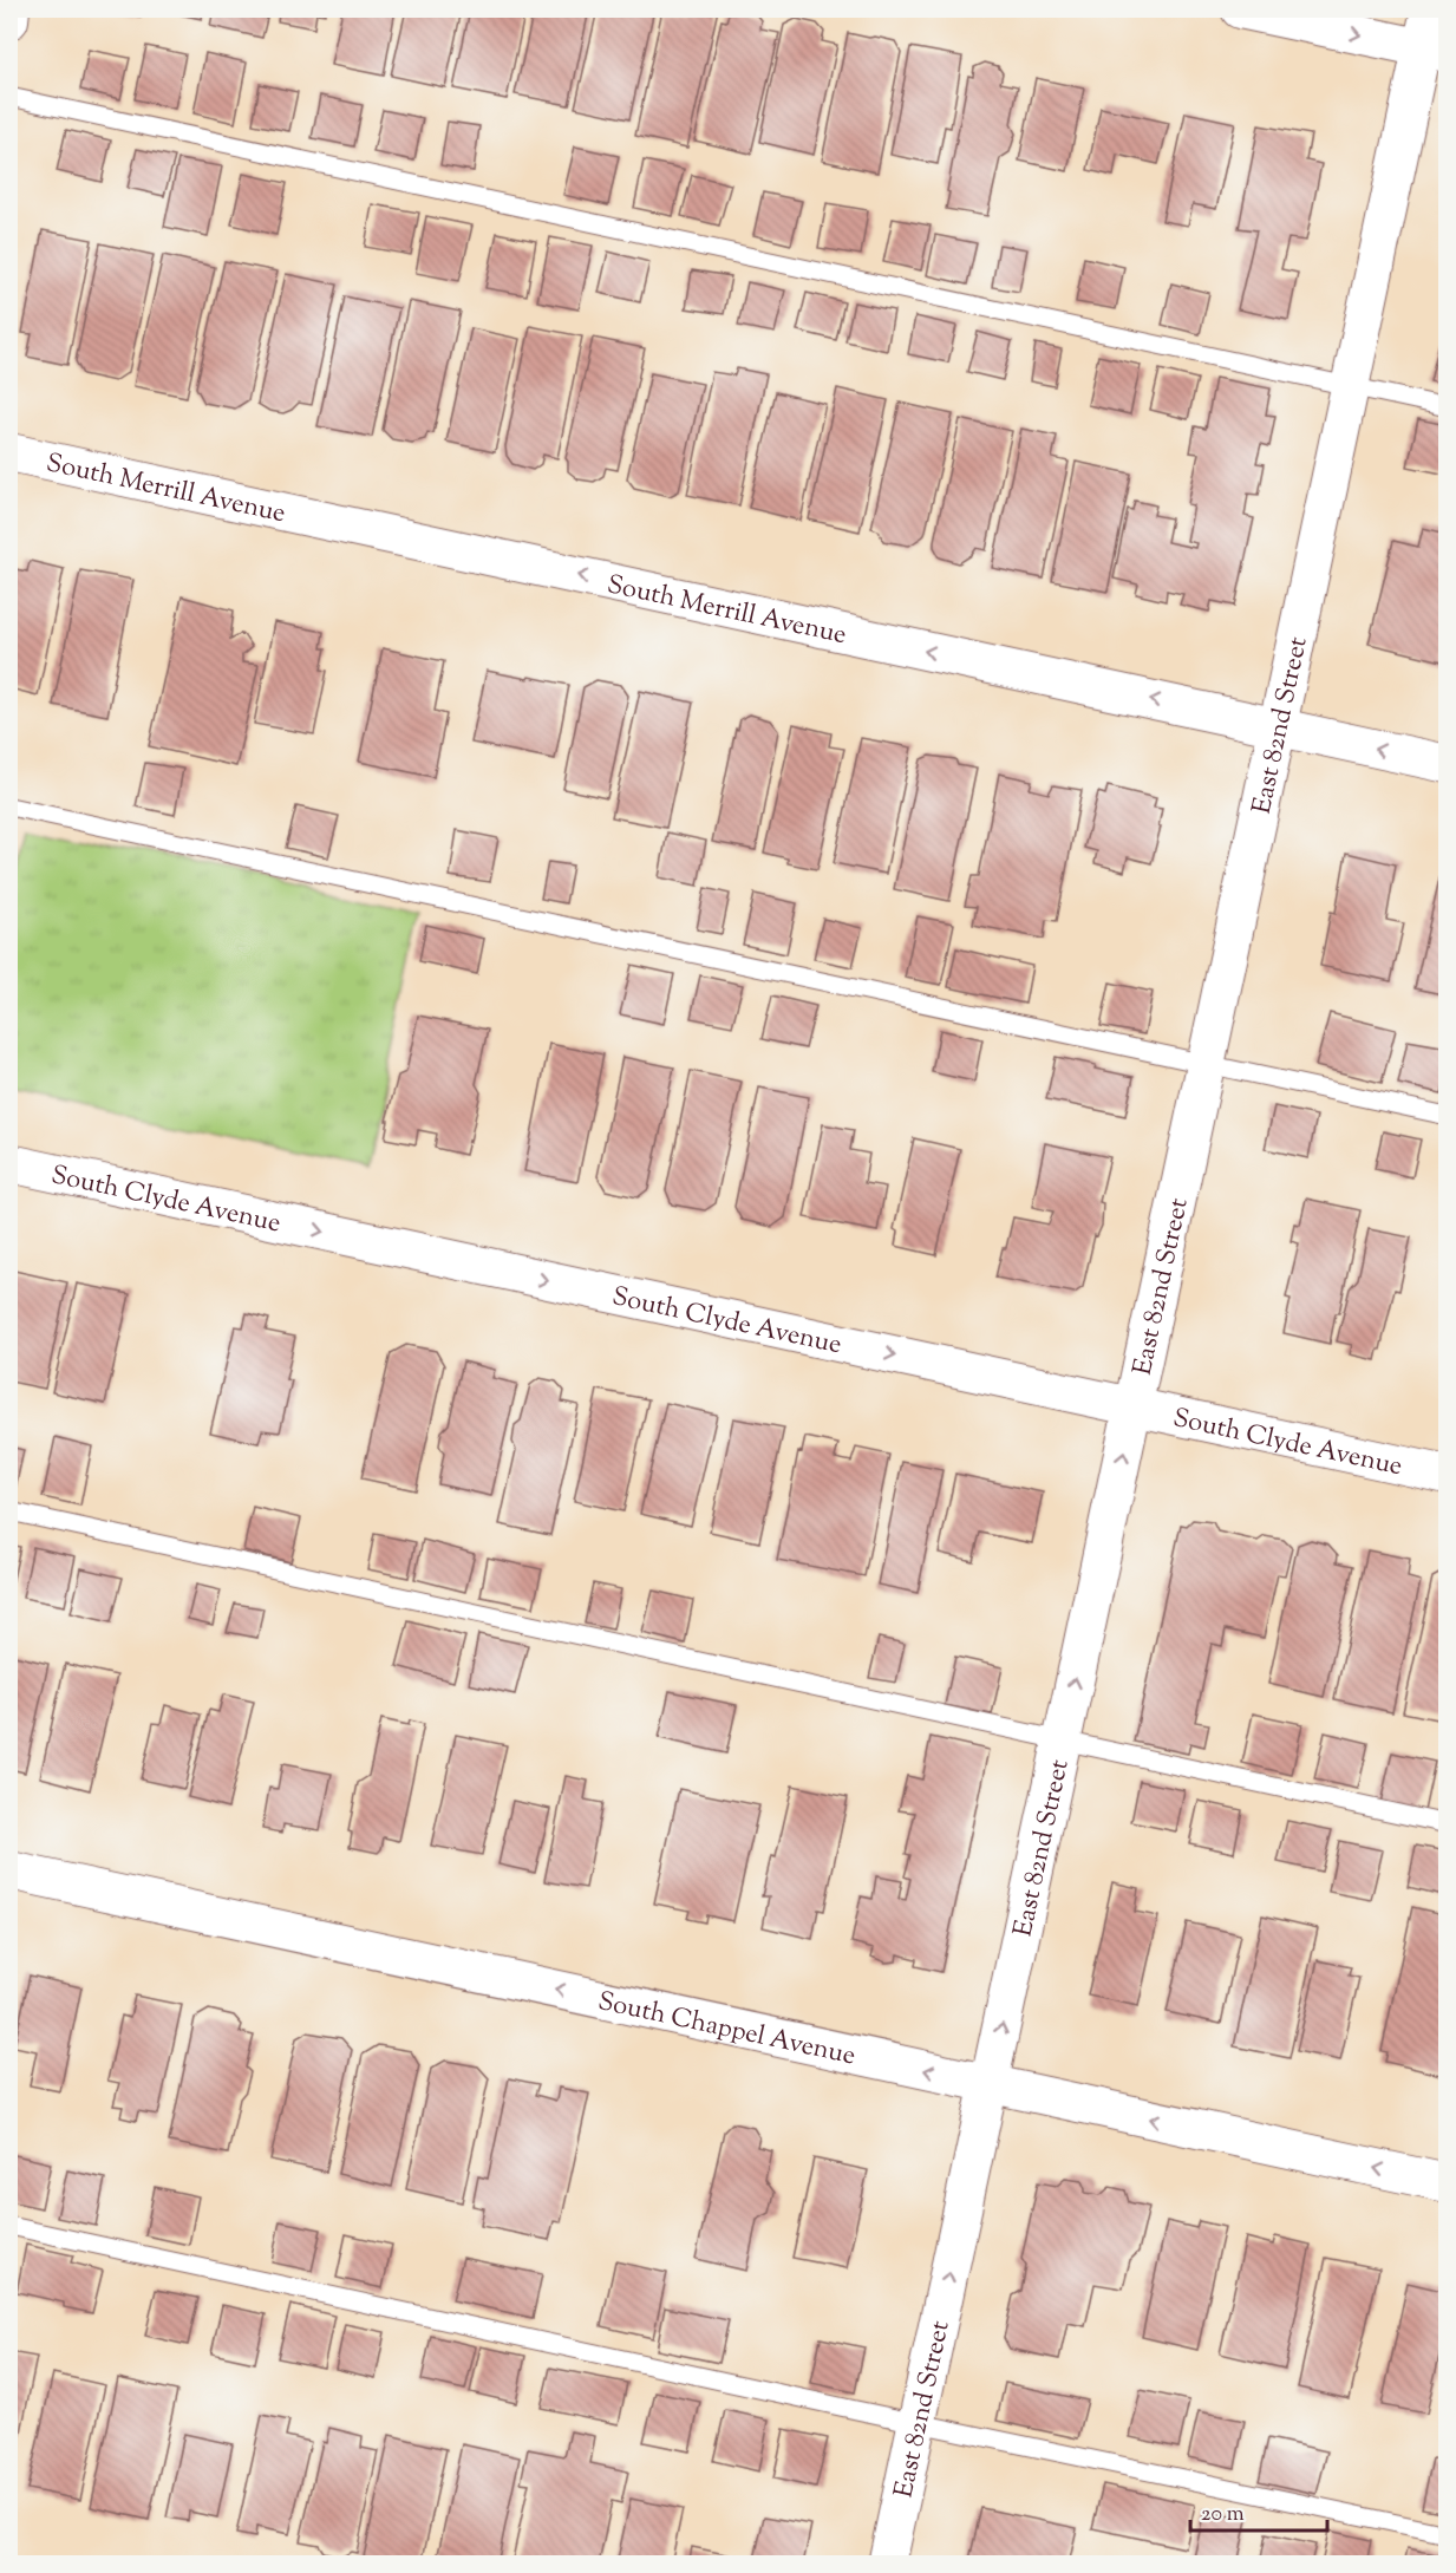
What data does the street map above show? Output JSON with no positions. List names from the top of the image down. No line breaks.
{"streets":{"street":["South Merrill Avenue","East 82nd Street","South Clyde Avenue","South Chappel Avenue"]},"crossings":[["South Merrill Avenue","East 82nd Street"],["East 82nd Street","South Clyde Avenue"],["East 82nd Street","South Chappel Avenue"]],"one_way":["South Merrill Avenue","East 82nd Street","South Clyde Avenue","South Chappel Avenue"],"scale_bar":"20 m"}
